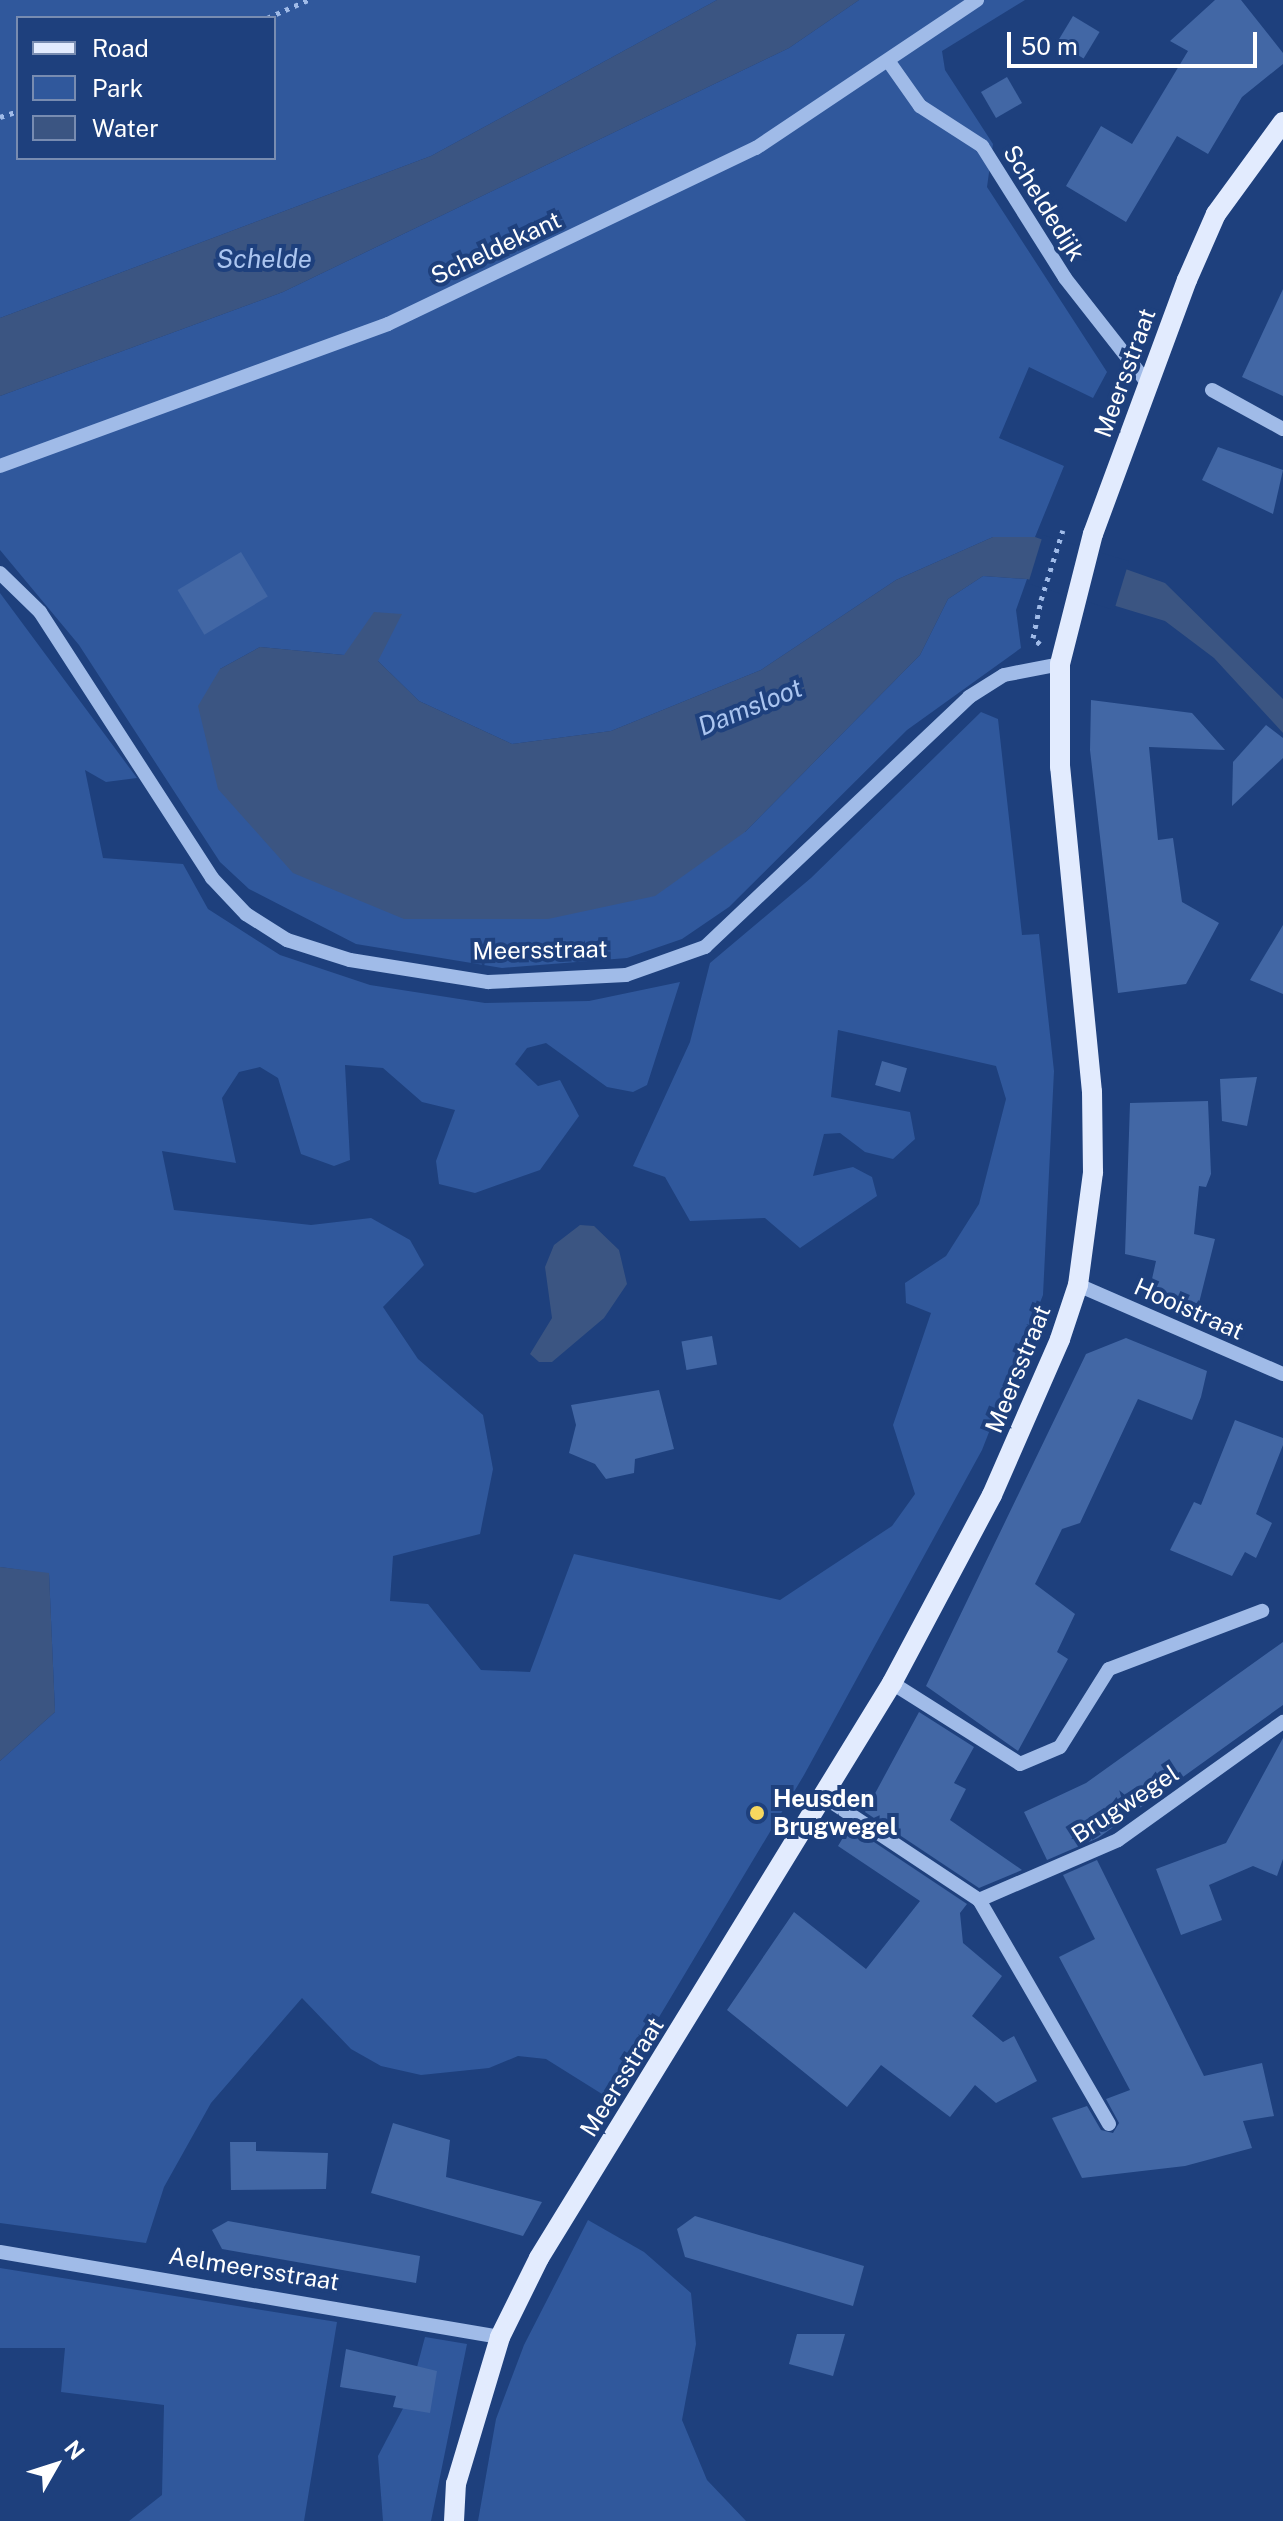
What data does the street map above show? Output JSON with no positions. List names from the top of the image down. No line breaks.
{"streets":{"main road":["Meersstraat"],"street":["Scheldedijk","Scheldekant","Hooistraat","Brugwegel","Aelmeersstraat"]},"crossings":[["Scheldedijk","Scheldekant"],["Scheldedijk","Meersstraat"],["Meersstraat","Hooistraat"],["Meersstraat","Aelmeersstraat"]],"water":["Schelde","Damsloot"],"places":["Heusden Brugwegel"],"legend":["Road","Park","Water"],"scale_bar":"50 m","north":"top right"}
